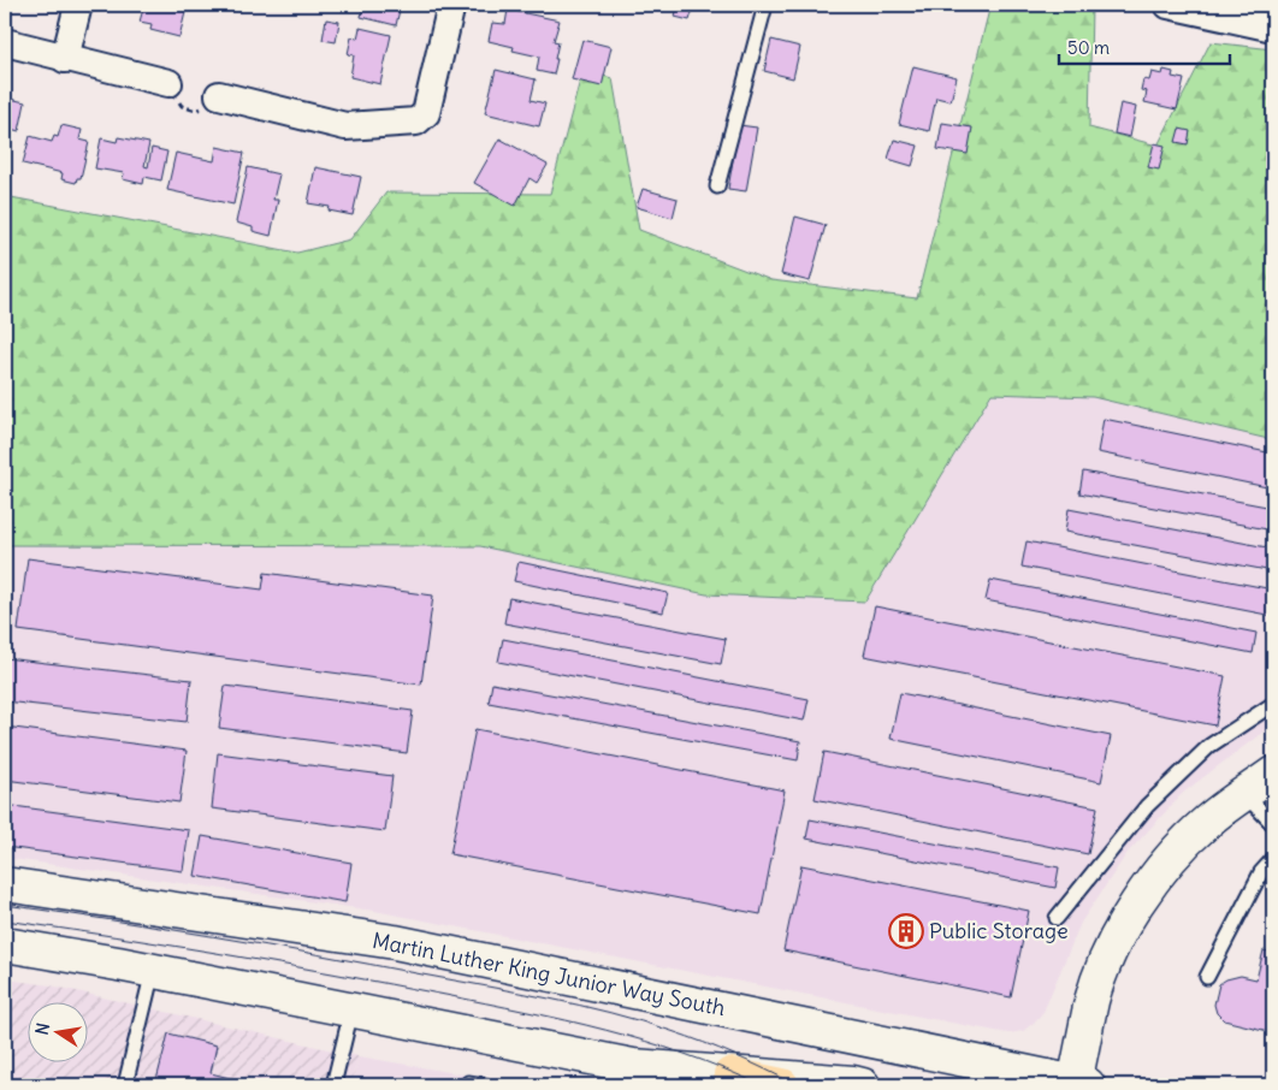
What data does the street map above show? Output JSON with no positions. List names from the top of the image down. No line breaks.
{"streets":{"main road":["Martin Luther King Junior Way South"]},"places":{"building":["Public Storage"]},"scale_bar":"50 m","north":"left"}
